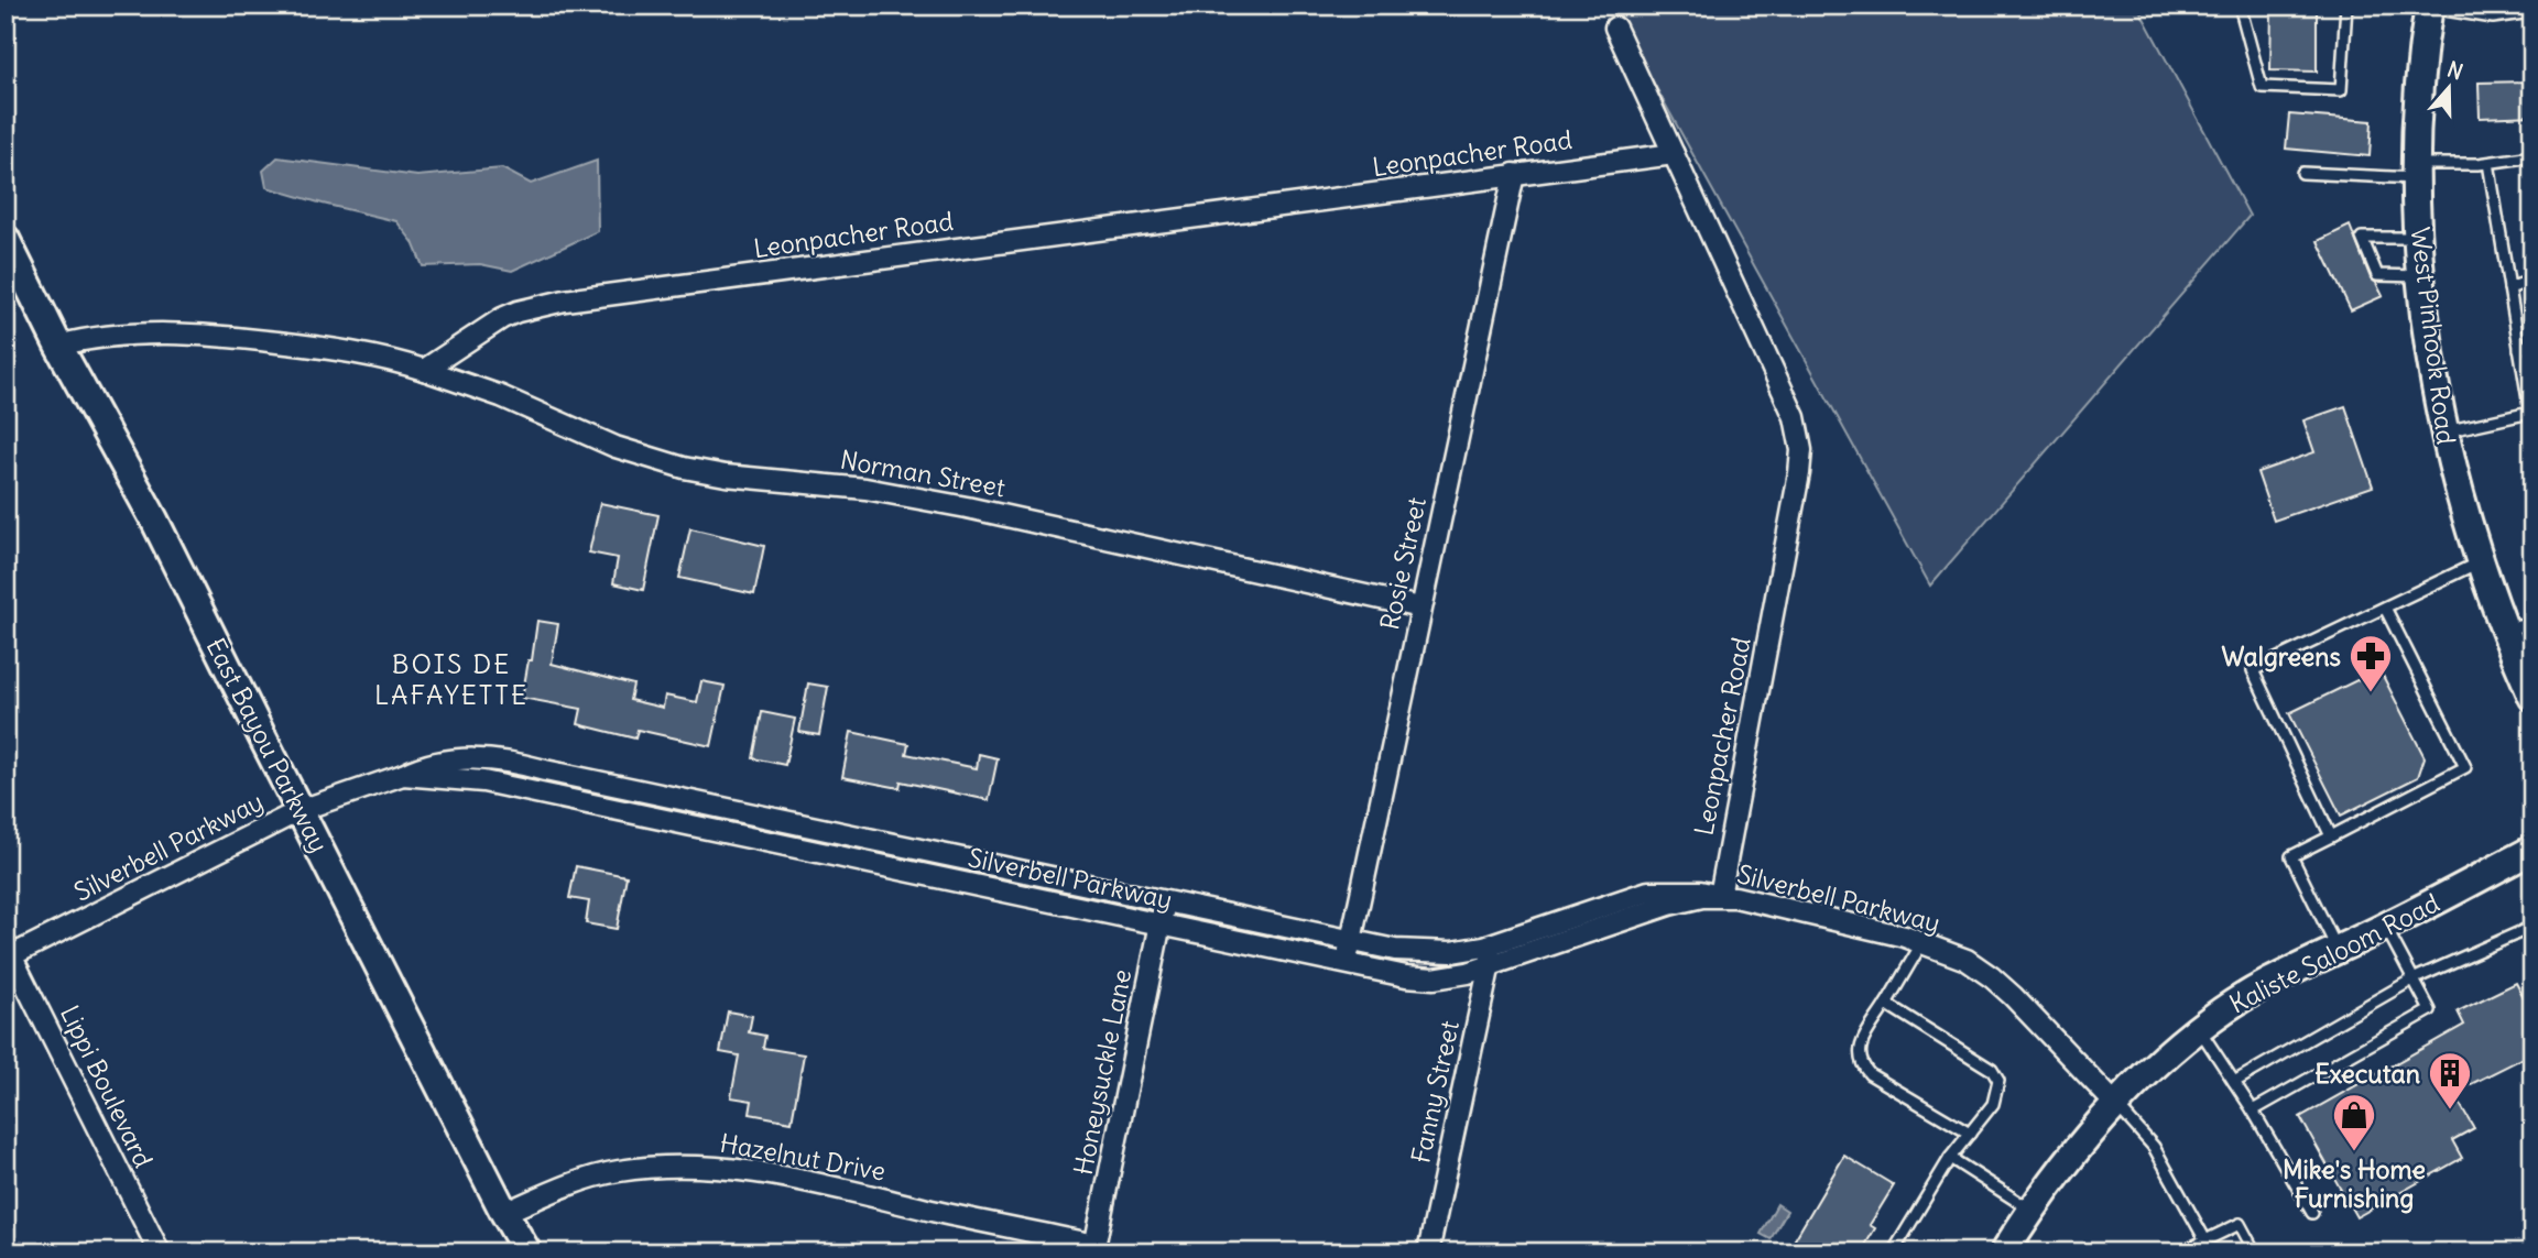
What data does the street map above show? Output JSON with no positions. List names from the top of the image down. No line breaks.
{"streets":{"main road":["West Pinhook Road","East Bayou Parkway","Kaliste Saloom Road"],"street":["Leonpacher Road","Norman Street","Rosie Street","Silverbell Parkway","Honeysuckle Lane","Lippi Boulevard","Fanny Street","Hazelnut Drive"]},"crossings":[["Leonpacher Road","Norman Street"],["Leonpacher Road","Rosie Street"],["Leonpacher Road","Silverbell Parkway"],["Norman Street","Rosie Street"],["Rosie Street","Silverbell Parkway"],["East Bayou Parkway","Silverbell Parkway"],["East Bayou Parkway","Hazelnut Drive"],["Silverbell Parkway","Kaliste Saloom Road"],["Silverbell Parkway","Honeysuckle Lane"],["Silverbell Parkway","Lippi Boulevard"],["Silverbell Parkway","Fanny Street"],["Honeysuckle Lane","Hazelnut Drive"]],"districts":["BOIS DE LAFAYETTE"],"places":{"pharmacy":["Walgreens"],"building":["Executan"],"shop":["Mike's Home Furnishing"]},"north":"top"}
